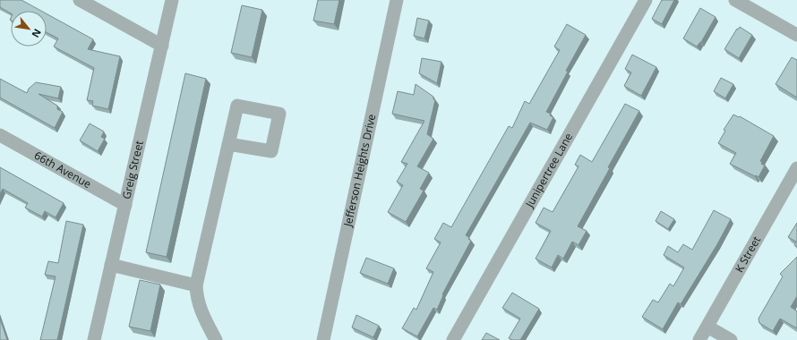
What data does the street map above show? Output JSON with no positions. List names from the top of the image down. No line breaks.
{"streets":{"street":["66th Avenue","Greig Street","Jefferson Heights Drive","Junipertree Lane","K Street"]},"crossings":[["66th Avenue","Greig Street"]],"north":"bottom right"}
